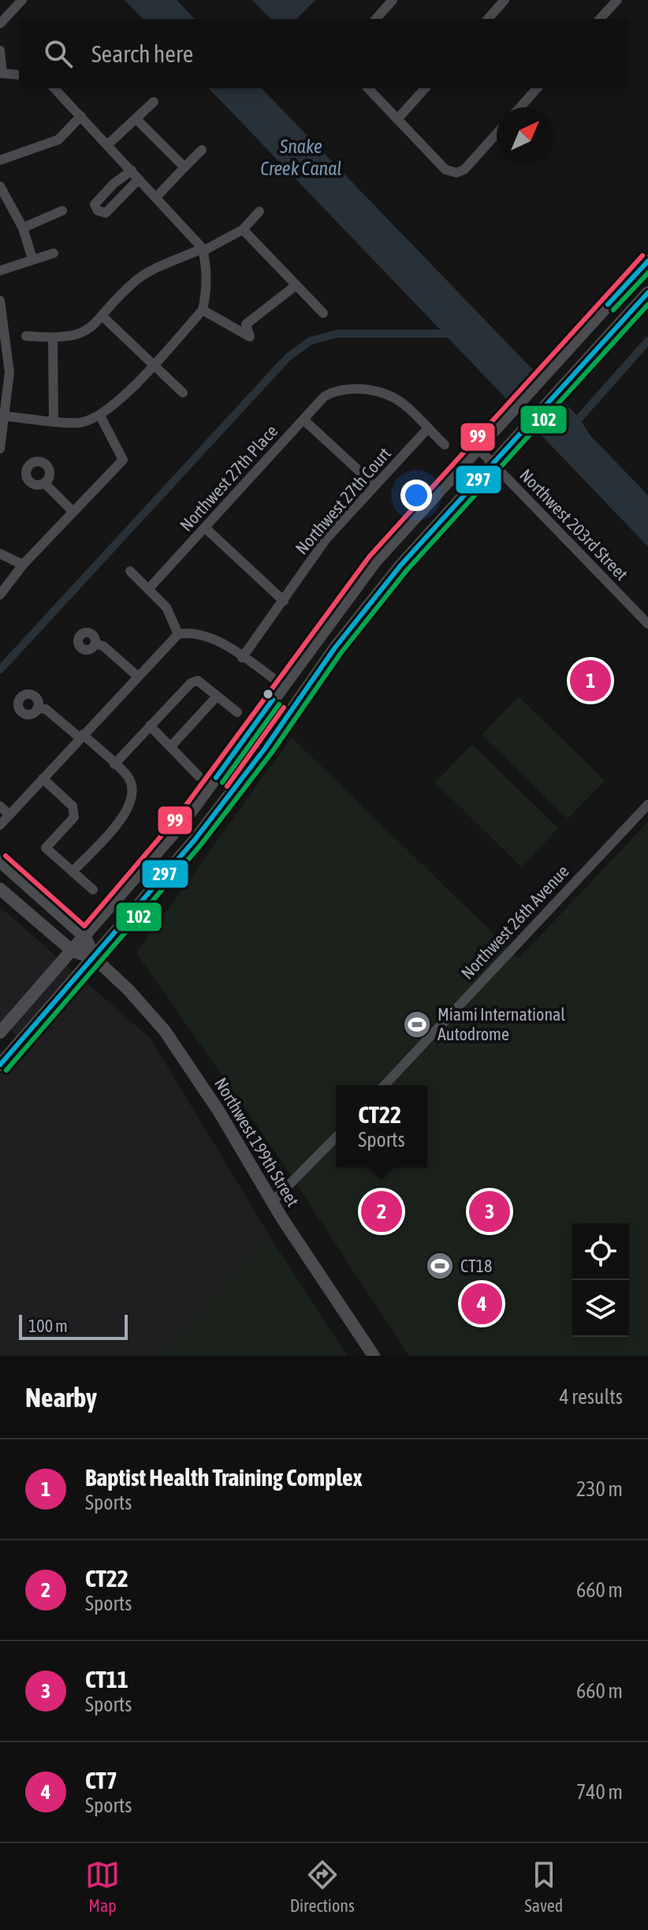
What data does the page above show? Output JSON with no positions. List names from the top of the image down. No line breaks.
{"streets":{"main road":["Northwest 199th Street"],"street":["Northwest 27th Place","Northwest 27th Court","Northwest 203rd Street","Northwest 26th Avenue"]},"crossings":[["Northwest 27th Place","Northwest 27th Court"]],"water":["Snake Creek Canal"],"places":{"sports":["Miami International Autodrome","CT18"]},"lines":["transit line 99","transit line 297","transit line 102"],"scale_bar":"100 m","north":"top right","page":{"search":"Search here","pins":["1","2","3","4"],"popup":["CT22","Sports"],"scale":"100 m","heading":["Nearby","4 results"],"list":[{"mark":"1","name":"Baptist Health Training Complex","note":"Sports","value":"230 m"},{"mark":"2","name":"CT22","note":"Sports","value":"660 m"},{"mark":"3","name":"CT11","note":"Sports","value":"660 m"},{"mark":"4","name":"CT7","note":"Sports","value":"740 m"}],"nav":["Map","Directions","Saved"]}}
